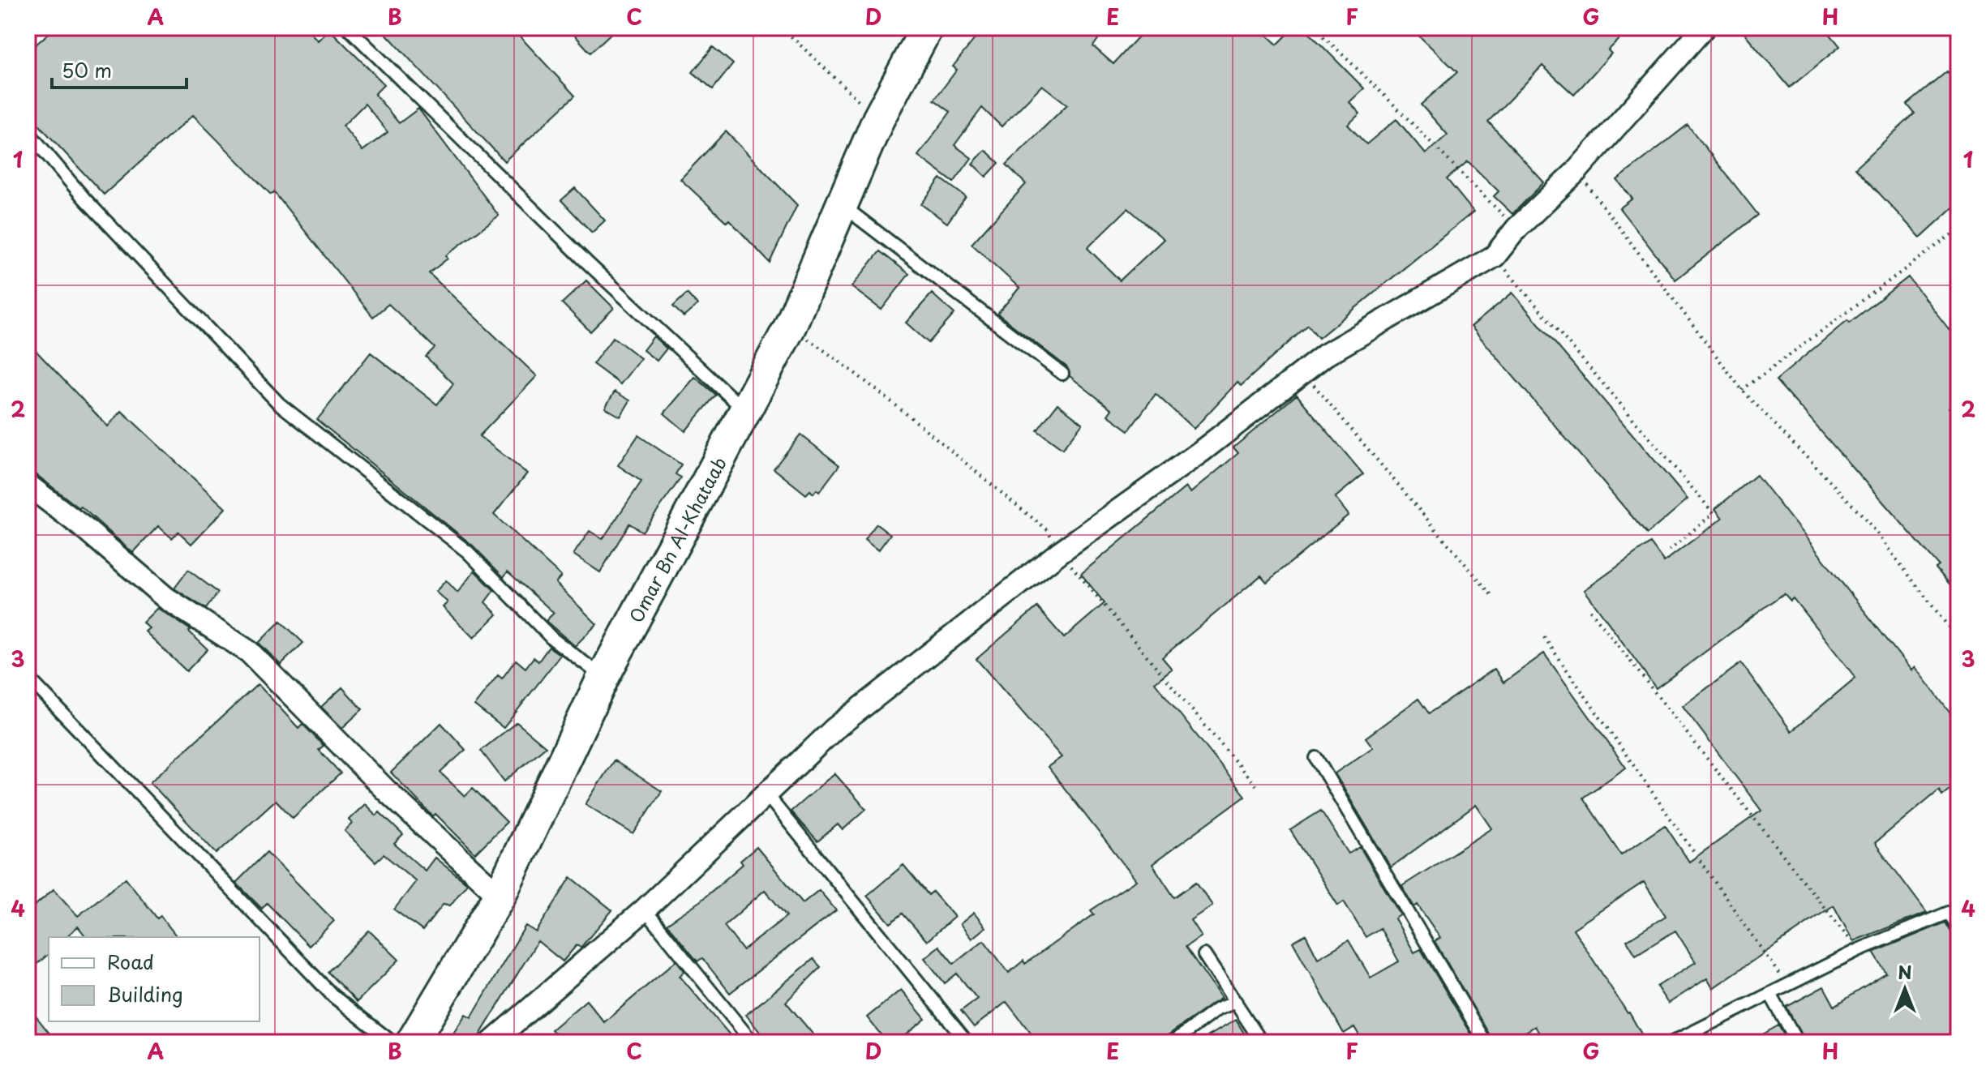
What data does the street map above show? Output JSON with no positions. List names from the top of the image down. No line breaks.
{"streets":{"main road":["Omar Bn Al-Khataab"]},"legend":["Road","Building"],"scale_bar":"50 m","north":"top","grid":{"columns":["A","B","C","D","E","F","G","H"],"rows":["1","2","3","4"]}}
